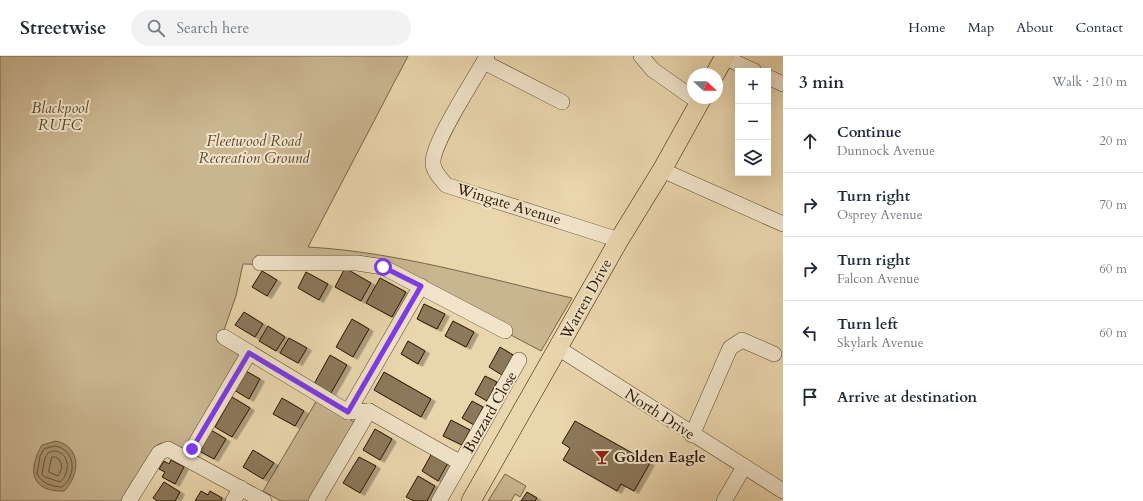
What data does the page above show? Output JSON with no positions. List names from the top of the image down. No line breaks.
{"streets":{"main road":["Warren Drive"],"street":["Wingate Avenue","Buzzard Close","North Drive"]},"crossings":[["Wingate Avenue","Warren Drive"],["Warren Drive","North Drive"]],"parks":["Blackpool RUFC","Fleetwood Road Recreation Ground"],"places":{"bar":["Golden Eagle"]},"north":"right","page":{"header":"Streetwise","search":"Search here","nav":["Home","Map","About","Contact"],"heading":["3 min","Walk · 210 m"],"map_buttons":["+","−"],"list":[["Continue","Dunnock Avenue","20 m"],["Turn right","Osprey Avenue","70 m"],["Turn right","Falcon Avenue","60 m"],["Turn left","Skylark Avenue","60 m"],"Arrive at destination"]}}
